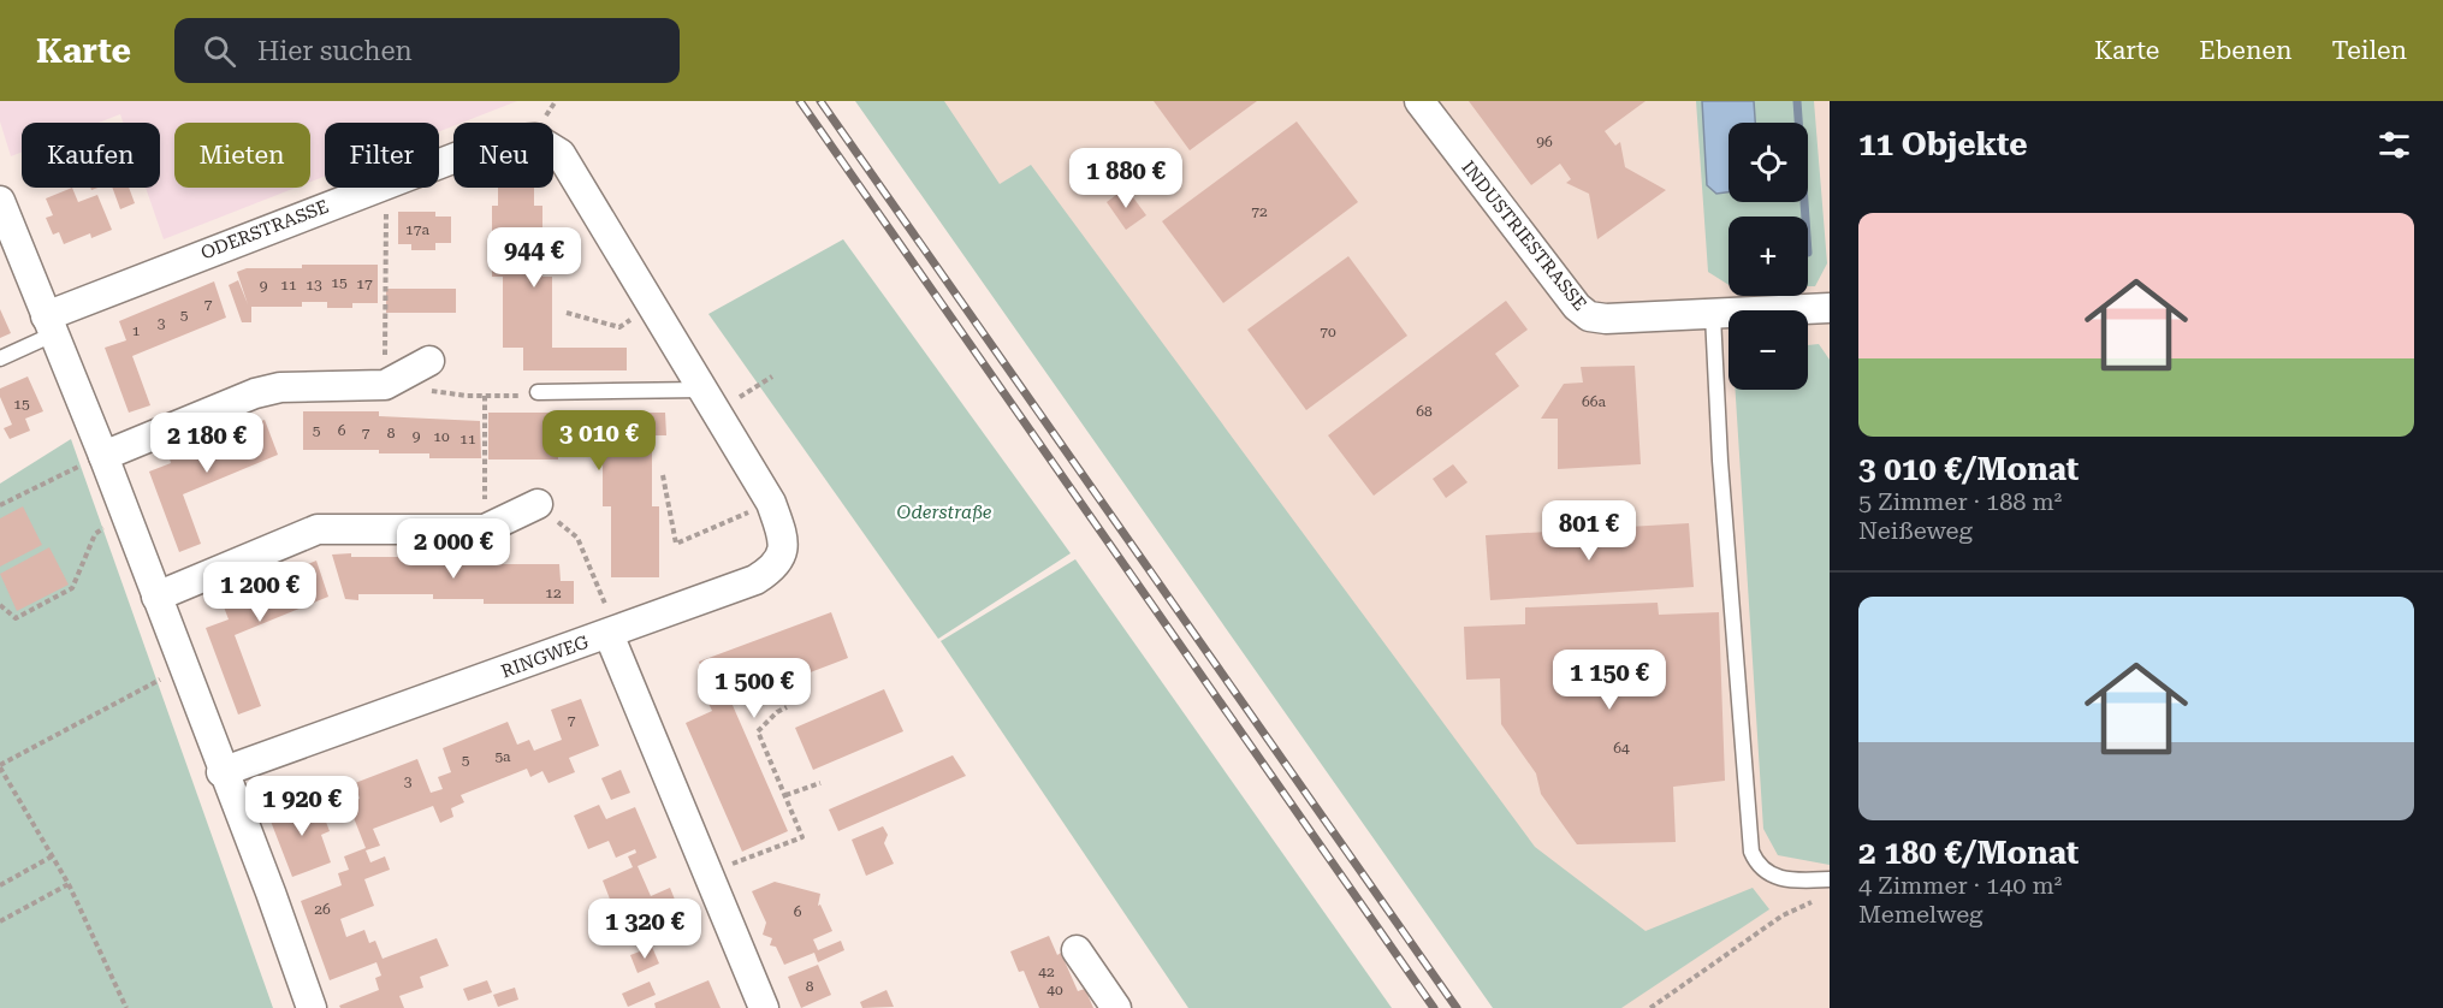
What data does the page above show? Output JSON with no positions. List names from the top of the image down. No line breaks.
{"streets":{"street":["ODERSTRASSE","INDUSTRIESTRASSE","RINGWEG"]},"crossings":[["ODERSTRASSE","RINGWEG"]],"parks":["Oderstraße"],"house_numbers":["96","72","17a","15","17","11","13","9","7","5","3","1","70","66a","15","68","5","6","7","8","9","10","11","12","7","64","5a","5","3","26","6","42","8","40"],"page":{"header":"Karte","search":"Hier suchen","nav":["Karte","Ebenen","Teilen"],"heading":"11 Objekte","map_buttons":["+","−"],"chip":["Kaufen","Mieten","Filter","Neu"],"price":["1 880 €","944 €","3 010 €","2 180 €","801 €","2 000 €","1 200 €","1 150 €","1 500 €","1 920 €","1 320 €"],"list":[{"name":"3 010 €/Monat","note":"5 Zimmer · 188 m² · Neißeweg"},{"name":"2 180 €/Monat","note":"4 Zimmer · 140 m² · Memelweg"}]}}
